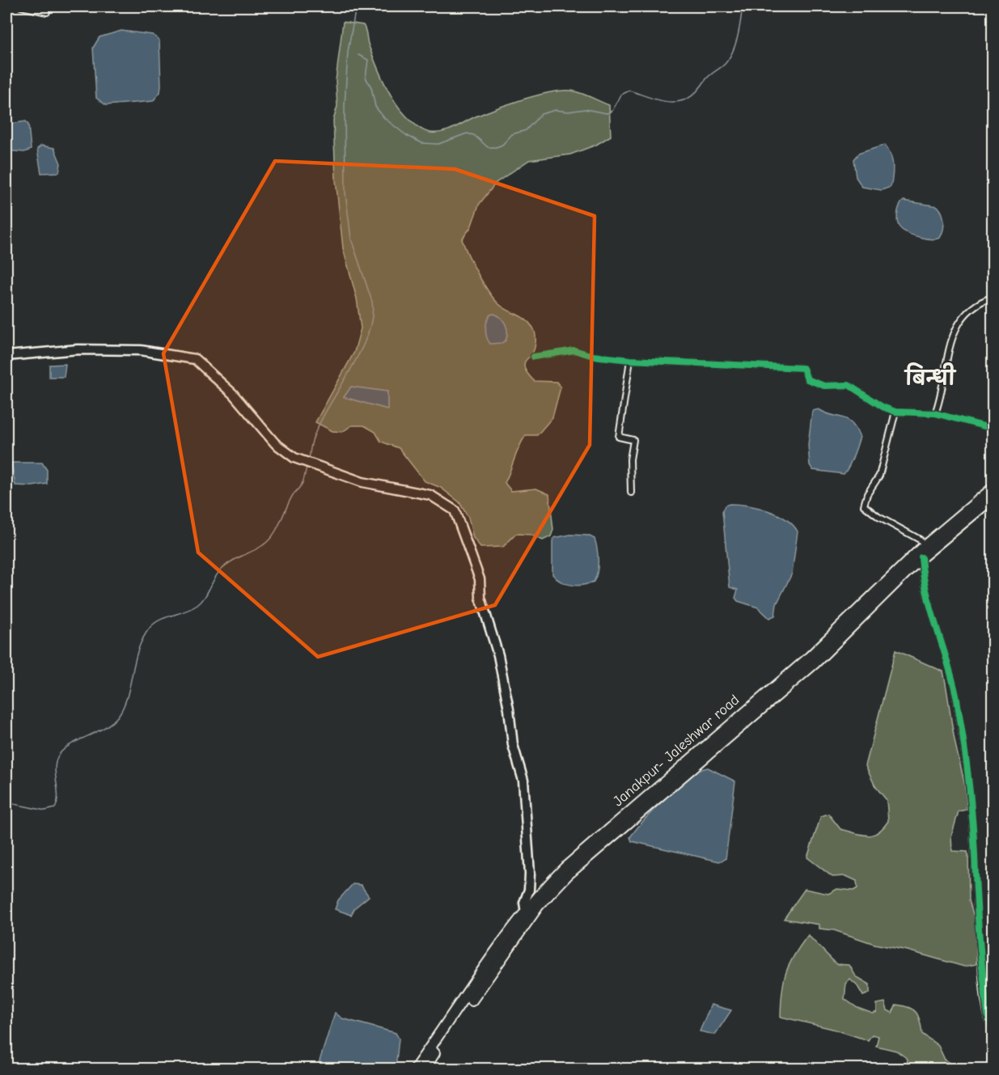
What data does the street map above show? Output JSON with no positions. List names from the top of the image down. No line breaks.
{"streets":{"highway":["Janakpur- Jaleshwar road"]},"districts":["बिन्धी"]}
